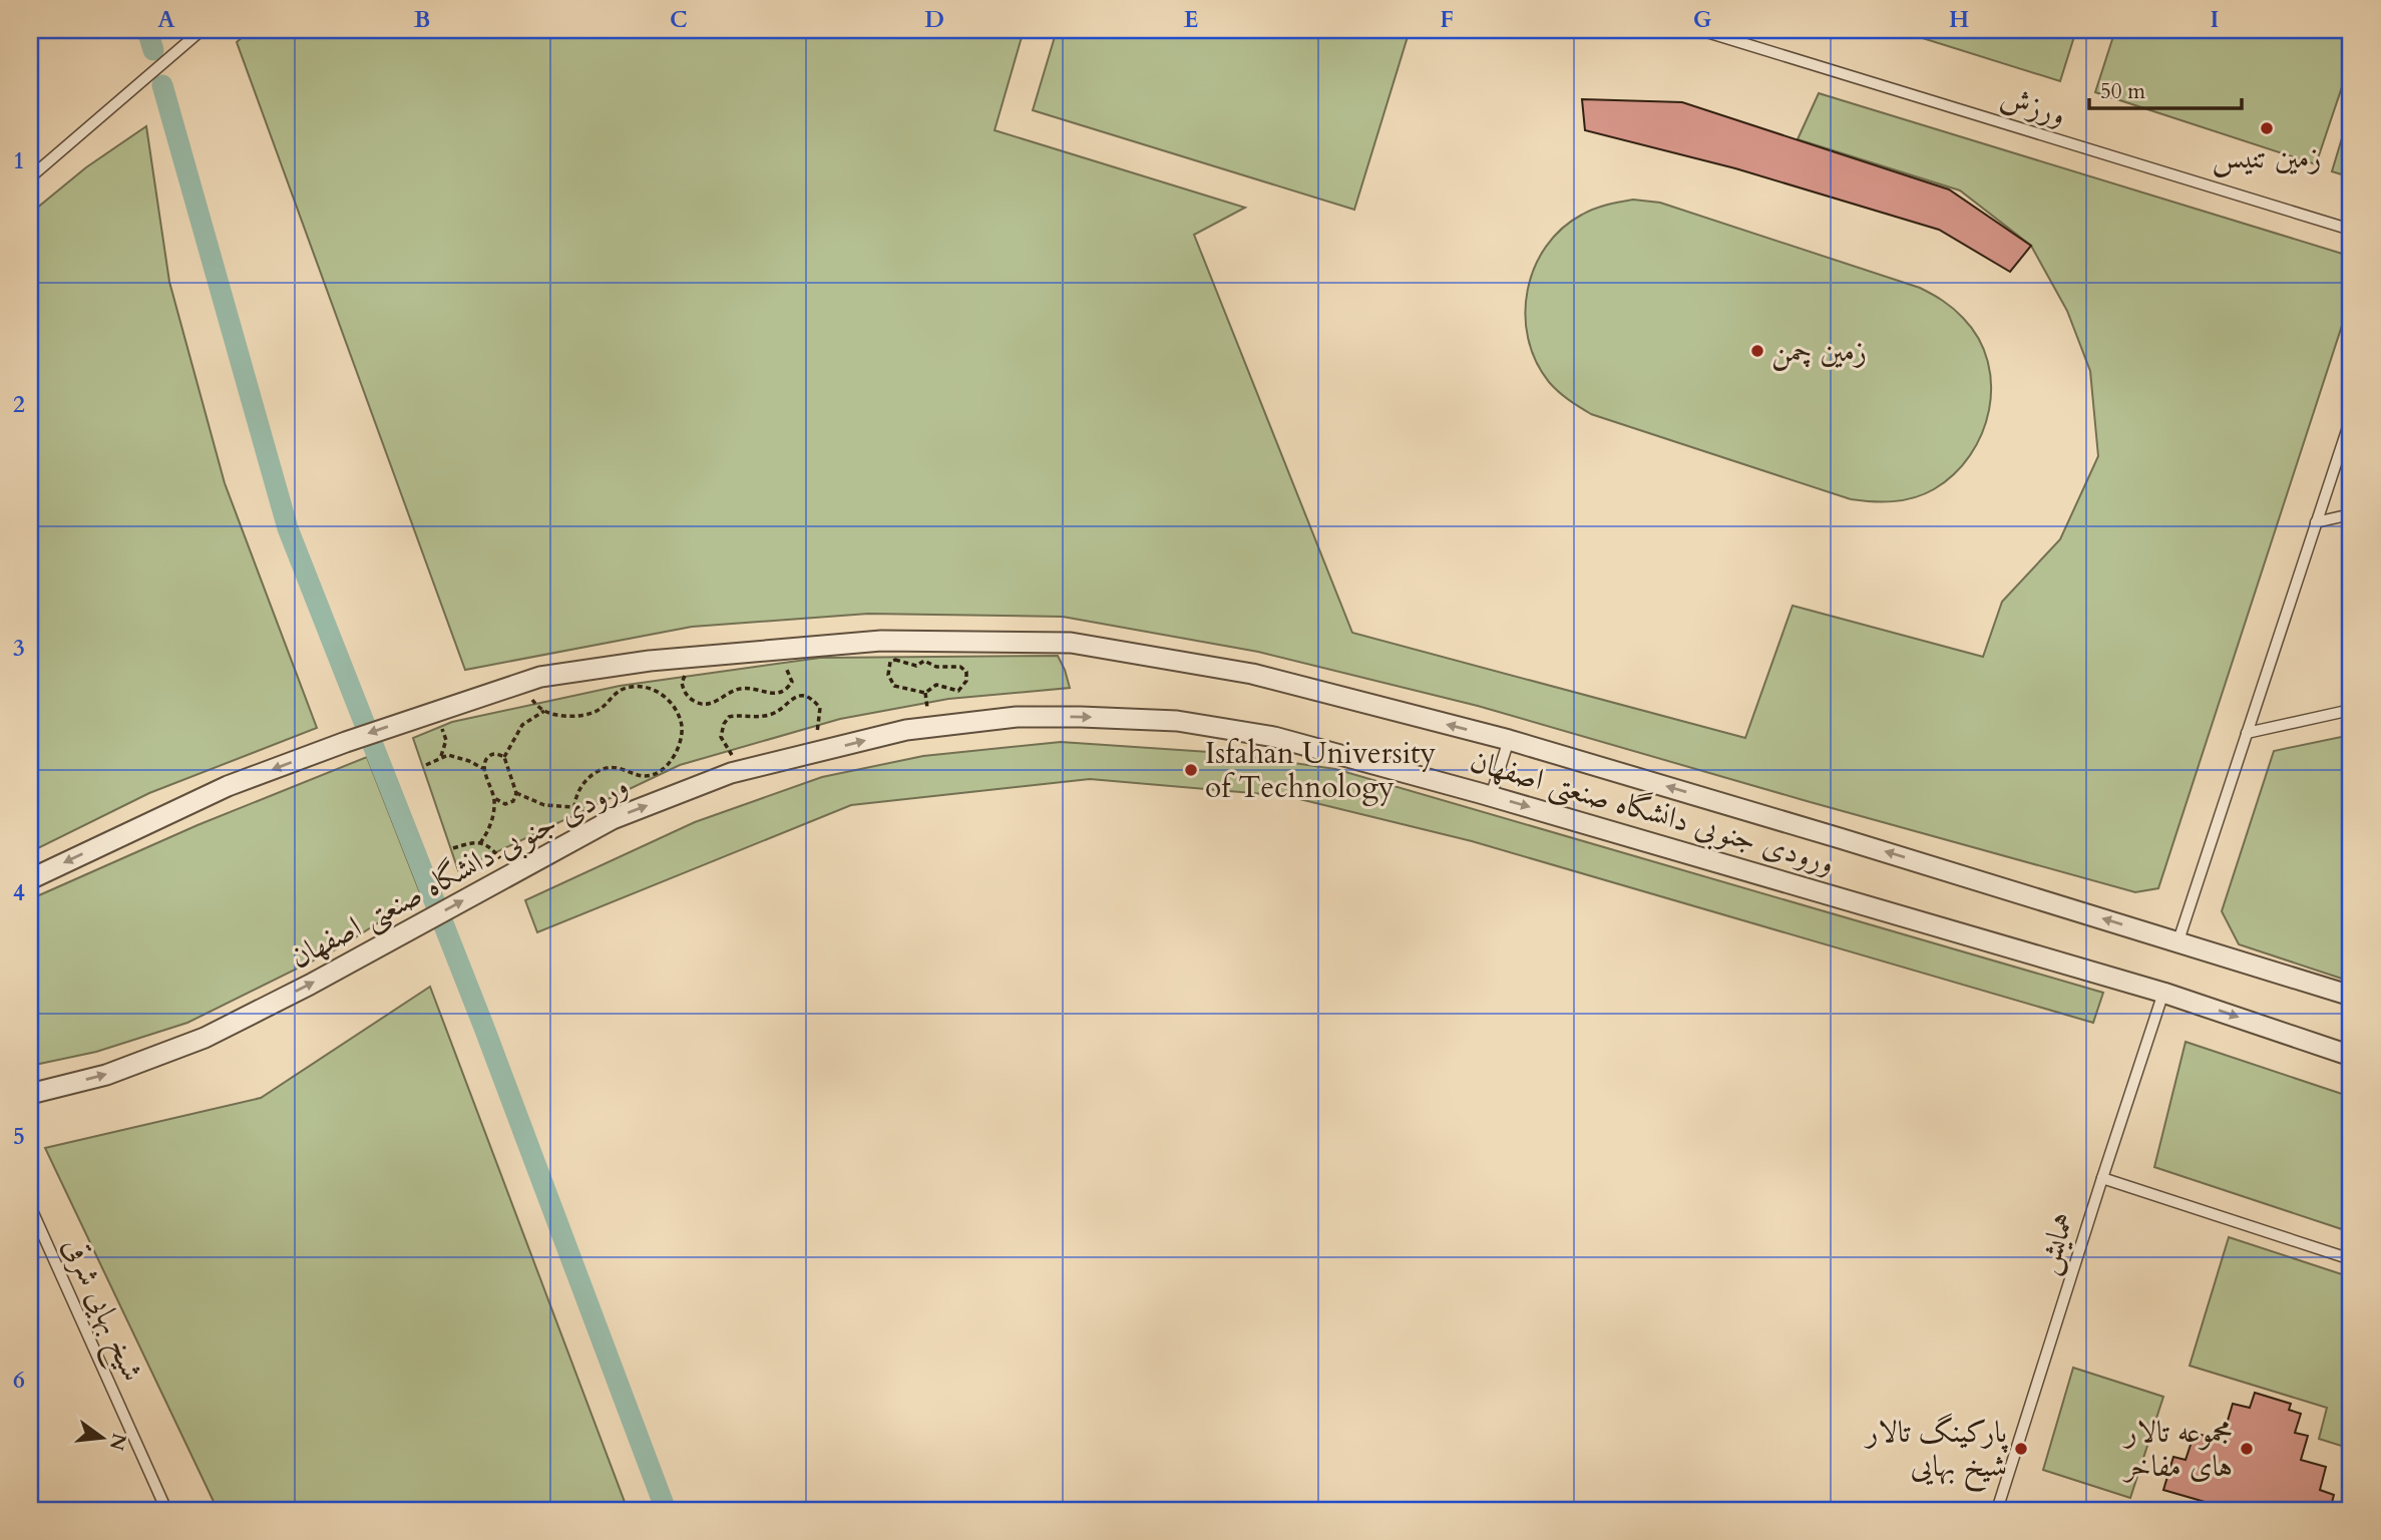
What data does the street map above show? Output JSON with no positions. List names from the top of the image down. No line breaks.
{"streets":{"street":["ورودی جنوبی دانشگاه صنعتی اصفهان"],"lane":["ورزش","همایش","شیخ بهایی شرقی"]},"crossings":[["ورودی جنوبی دانشگاه صنعتی اصفهان","همایش"]],"places":["زمین تنیس","زمین چمن","Isfahan University of Technology","پارکینگ تالار شیخ بهایی","مجموعه تالار های مفاخر"],"scale_bar":"50 m","north":"right","grid":{"columns":["A","B","C","D","E","F","G","H","I"],"rows":["1","2","3","4","5","6"]}}
